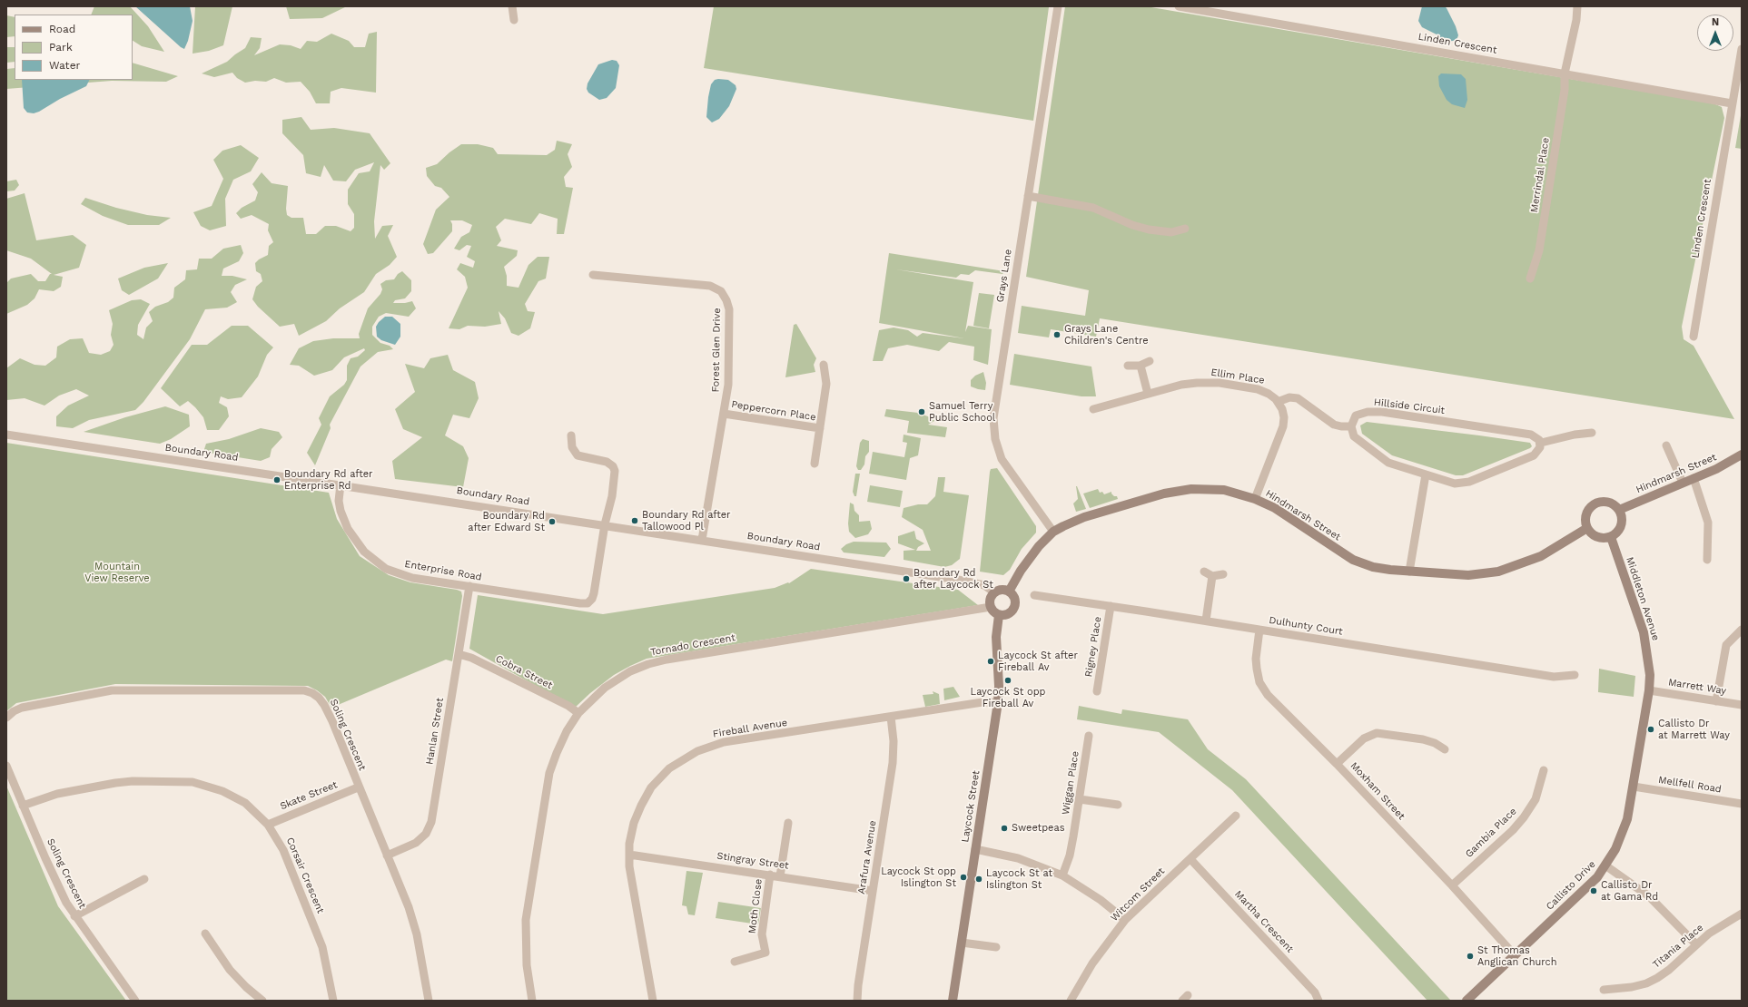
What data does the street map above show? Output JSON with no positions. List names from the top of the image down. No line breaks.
{"streets":{"street":["Linden Crescent","Merrindal Place","Grays Lane","Forest Glen Drive","Ellim Place","Hillside Circuit","Peppercorn Place","Boundary Road","Hindmarsh Street","Enterprise Road","Middleton Avenue","Dulhunty Court","Tornado Crescent","Rigney Place","Cobra Street","Marrett Way","Fireball Avenue","Hanlan Street","Soling Crescent","Wiggan Place","Mellfell Road","Moxham Street","Skate Street","Laycock Street","Gambia Place","Arafura Avenue","Stingray Street","Corsair Crescent","Callisto Drive","Witcom Street","Moth Close","Martha Crescent","Titania Place"]},"crossings":[["Linden Crescent","Merrindal Place"],["Grays Lane","Hindmarsh Street"],["Forest Glen Drive","Peppercorn Place"],["Forest Glen Drive","Boundary Road"],["Boundary Road","Hindmarsh Street"],["Boundary Road","Enterprise Road"],["Boundary Road","Tornado Crescent"],["Boundary Road","Laycock Street"],["Hindmarsh Street","Middleton Avenue"],["Hindmarsh Street","Tornado Crescent"],["Hindmarsh Street","Laycock Street"],["Enterprise Road","Hanlan Street"],["Middleton Avenue","Marrett Way"],["Middleton Avenue","Callisto Drive"],["Dulhunty Court","Rigney Place"],["Dulhunty Court","Moxham Street"],["Tornado Crescent","Cobra Street"],["Tornado Crescent","Laycock Street"],["Cobra Street","Hanlan Street"],["Marrett Way","Callisto Drive"],["Fireball Avenue","Laycock Street"],["Fireball Avenue","Arafura Avenue"],["Fireball Avenue","Stingray Street"],["Hanlan Street","Soling Crescent"],["Soling Crescent","Skate Street"],["Soling Crescent","Corsair Crescent"],["Mellfell Road","Callisto Drive"],["Moxham Street","Gambia Place"],["Moxham Street","Callisto Drive"],["Skate Street","Corsair Crescent"],["Arafura Avenue","Stingray Street"],["Stingray Street","Moth Close"],["Witcom Street","Martha Crescent"]],"parks":["Mountain View Reserve"],"places":["Grays Lane Children's Centre","Samuel Terry Public School","Boundary Rd after Enterprise Rd","Boundary Rd after Tallowood Pl","Boundary Rd after Edward St","Boundary Rd after Laycock St","Laycock St after Fireball Av","Laycock St opp Fireball Av","Callisto Dr at Marrett Way","Sweetpeas","Laycock St opp Islington St","Laycock St at Islington St","Callisto Dr at Gama Rd","St Thomas Anglican Church"],"legend":["Road","Park","Water"],"north":"top"}
